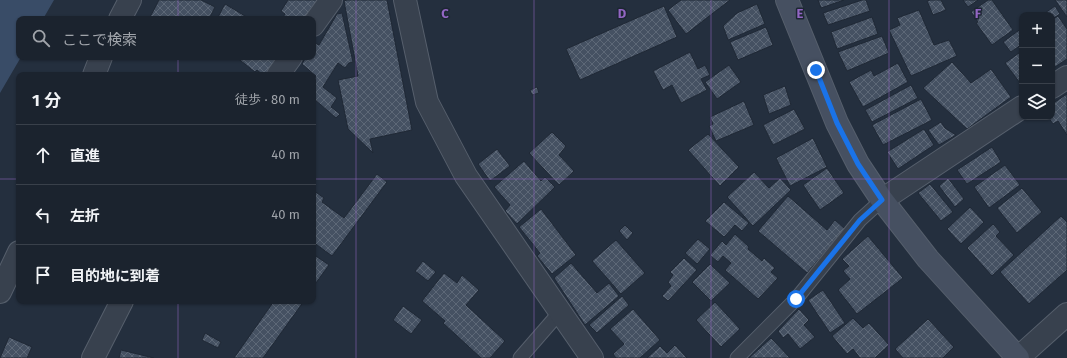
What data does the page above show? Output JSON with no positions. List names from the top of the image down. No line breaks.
{"page":{"map_buttons":["+","−"],"search":"ここで検索","heading":["1 分","徒歩 · 80 m"],"list":[["直進","40 m"],["左折","40 m"],"目的地に到着"]},"grid":{"columns":["C","D","E","F"]}}
